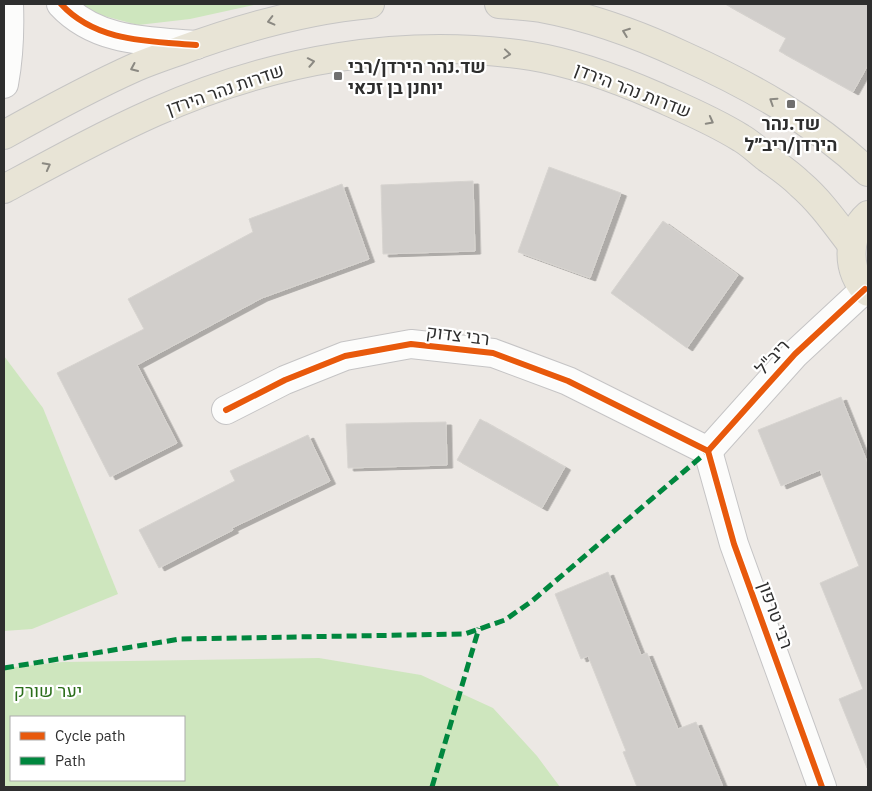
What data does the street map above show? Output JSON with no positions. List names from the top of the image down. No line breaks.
{"streets":{"main road":["שדרות נהר הירדן"],"street":["רבי צדוק","ריב\"ל","רבי טרפון"]},"crossings":[["רבי צדוק","ריב\"ל"],["רבי צדוק","רבי טרפון"],["ריב\"ל","רבי טרפון"]],"parks":["יער שורק"],"places":{"transit":["שד.נהר הירדן/רבי יוחנן בן זכאי","שד.נהר הירדן/ריב״ל"]},"legend":["Cycle path","Path"]}
